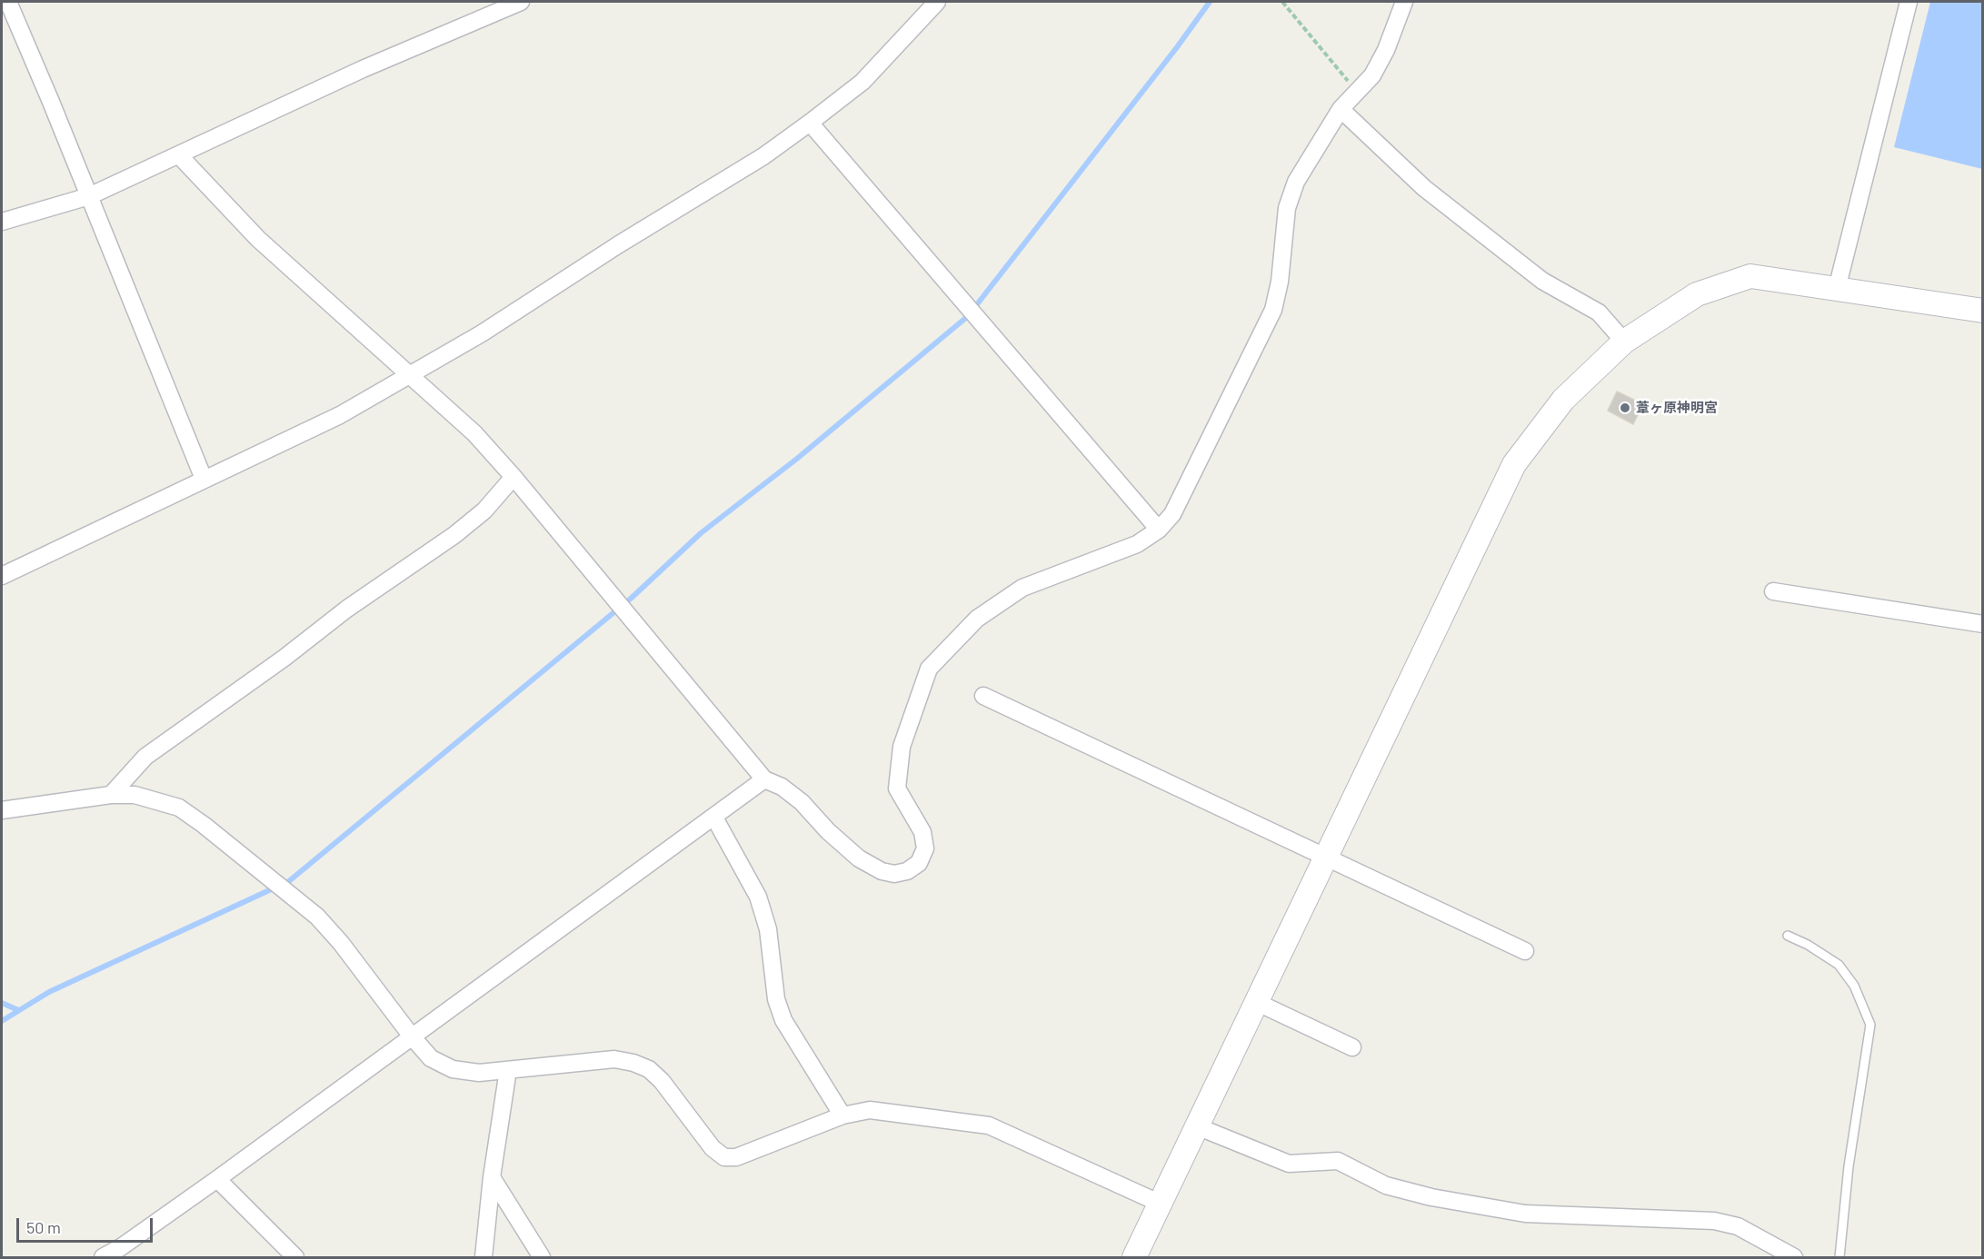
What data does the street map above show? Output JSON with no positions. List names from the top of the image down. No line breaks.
{"places":["葦ヶ原神明宮"],"scale_bar":"50 m"}
